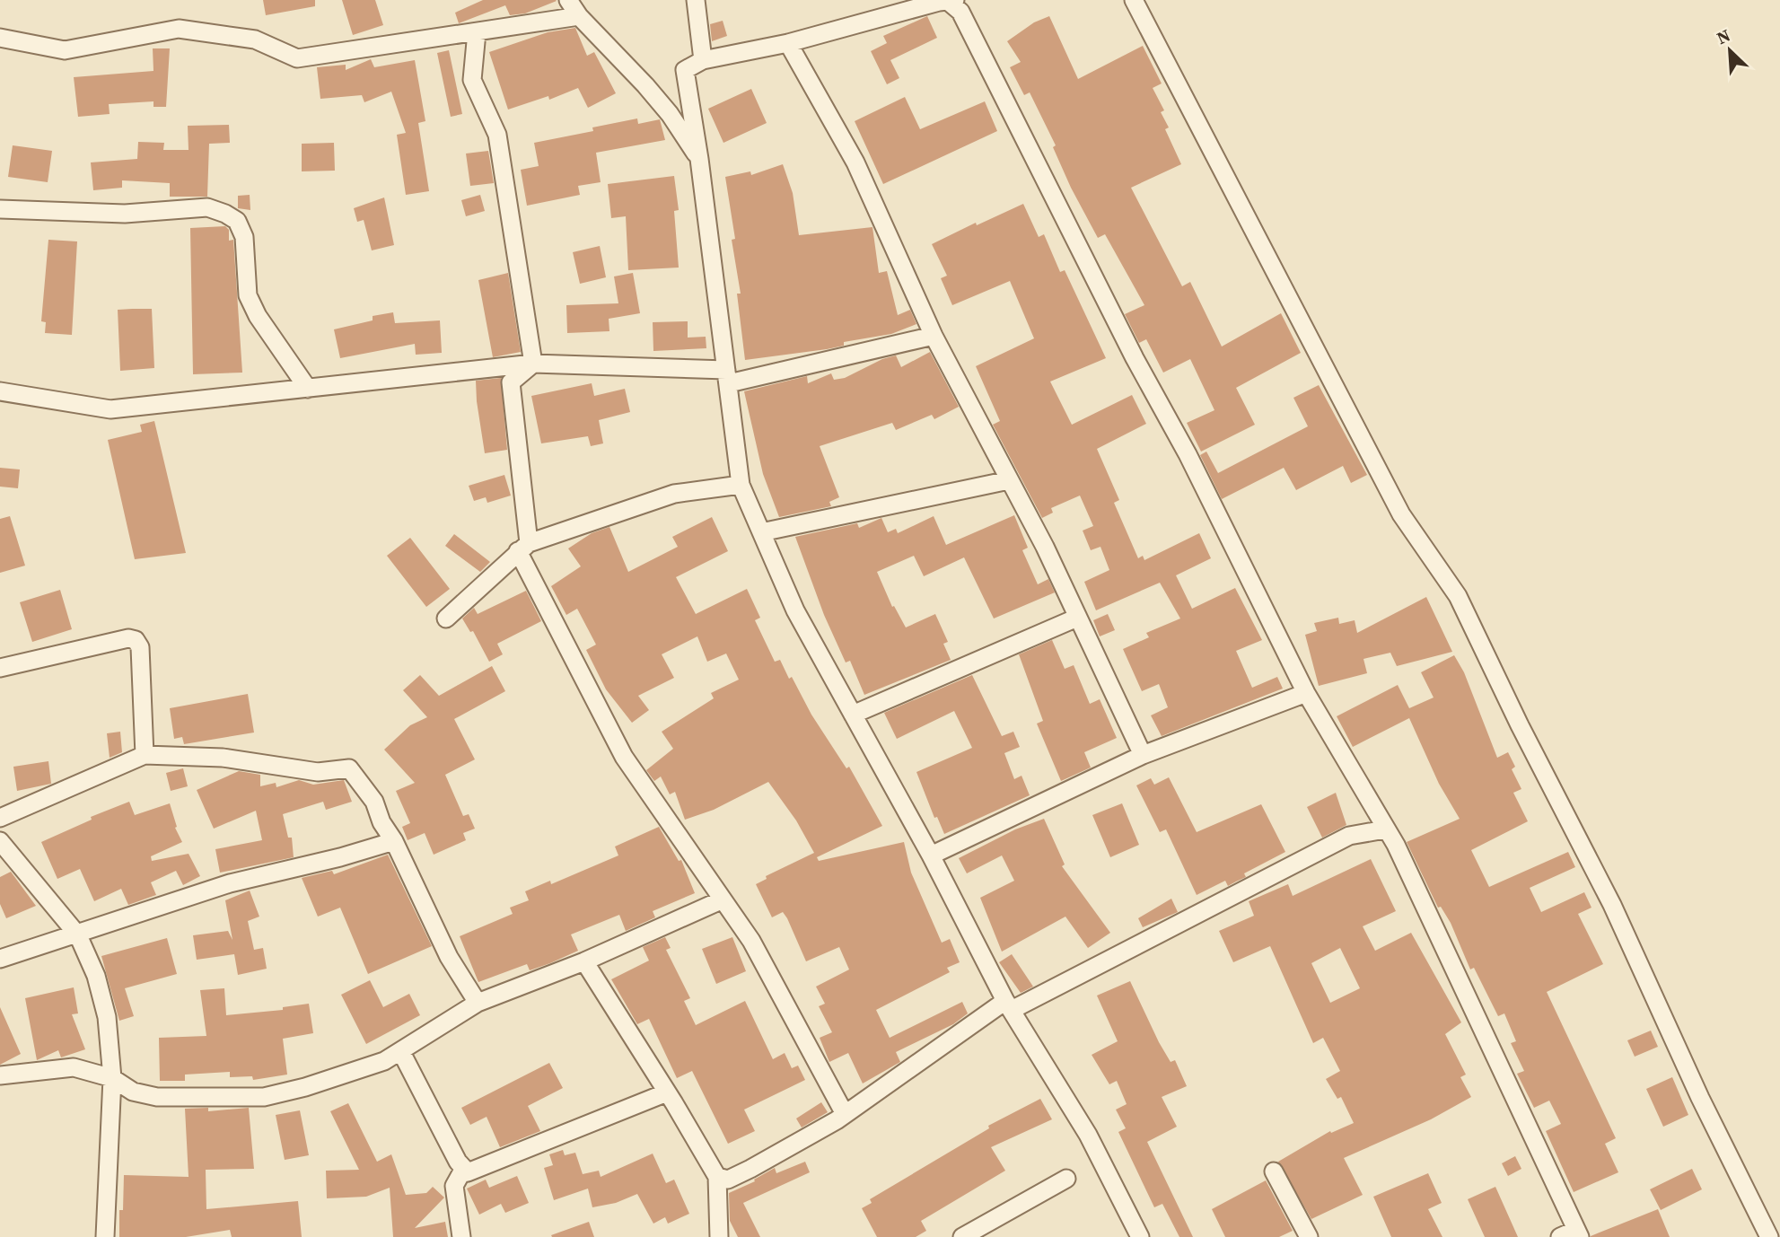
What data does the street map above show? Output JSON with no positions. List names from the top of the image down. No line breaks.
{"north":"top left"}
